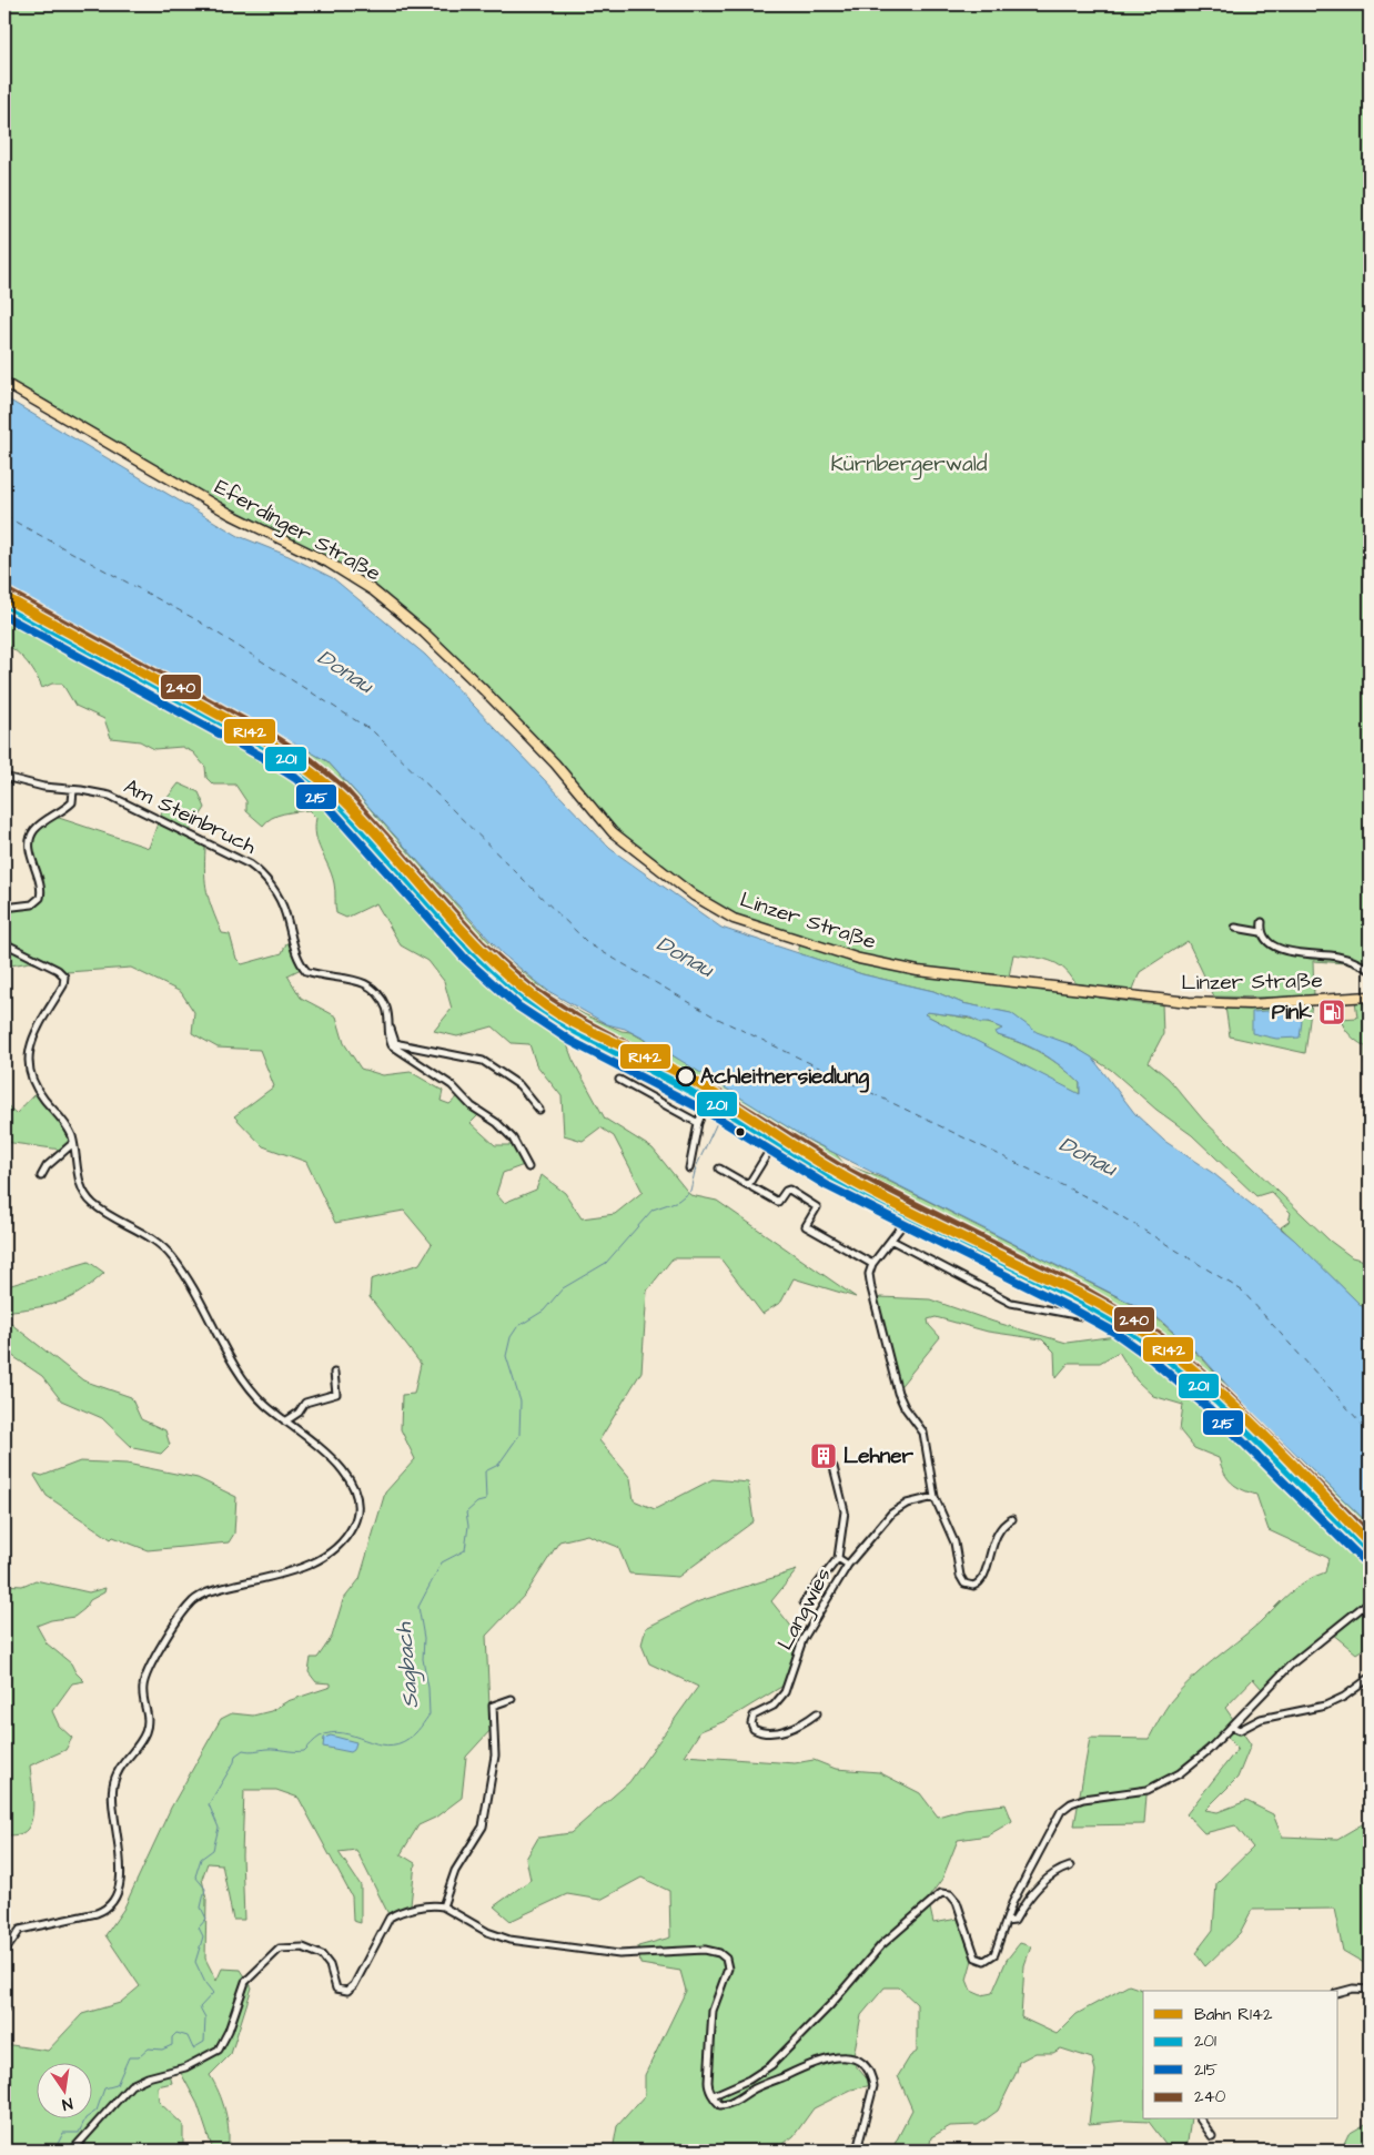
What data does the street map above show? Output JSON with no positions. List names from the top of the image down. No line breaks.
{"streets":{"main road":["Eferdinger Straße","Linzer Straße"],"street":["Am Steinbruch","Langwies"]},"crossings":[["Eferdinger Straße","Linzer Straße"]],"water":["Donau","Sagbach"],"parks":["Kürnbergerwald"],"places":{"fuel station":["Pink"],"other":["Achleitnersiedlung"],"building":["Lehner"]},"lines":["transit line 240","rail line R142","transit line 201","transit line 215"],"legend":["Bahn R142","201","215","240"],"north":"bottom"}
